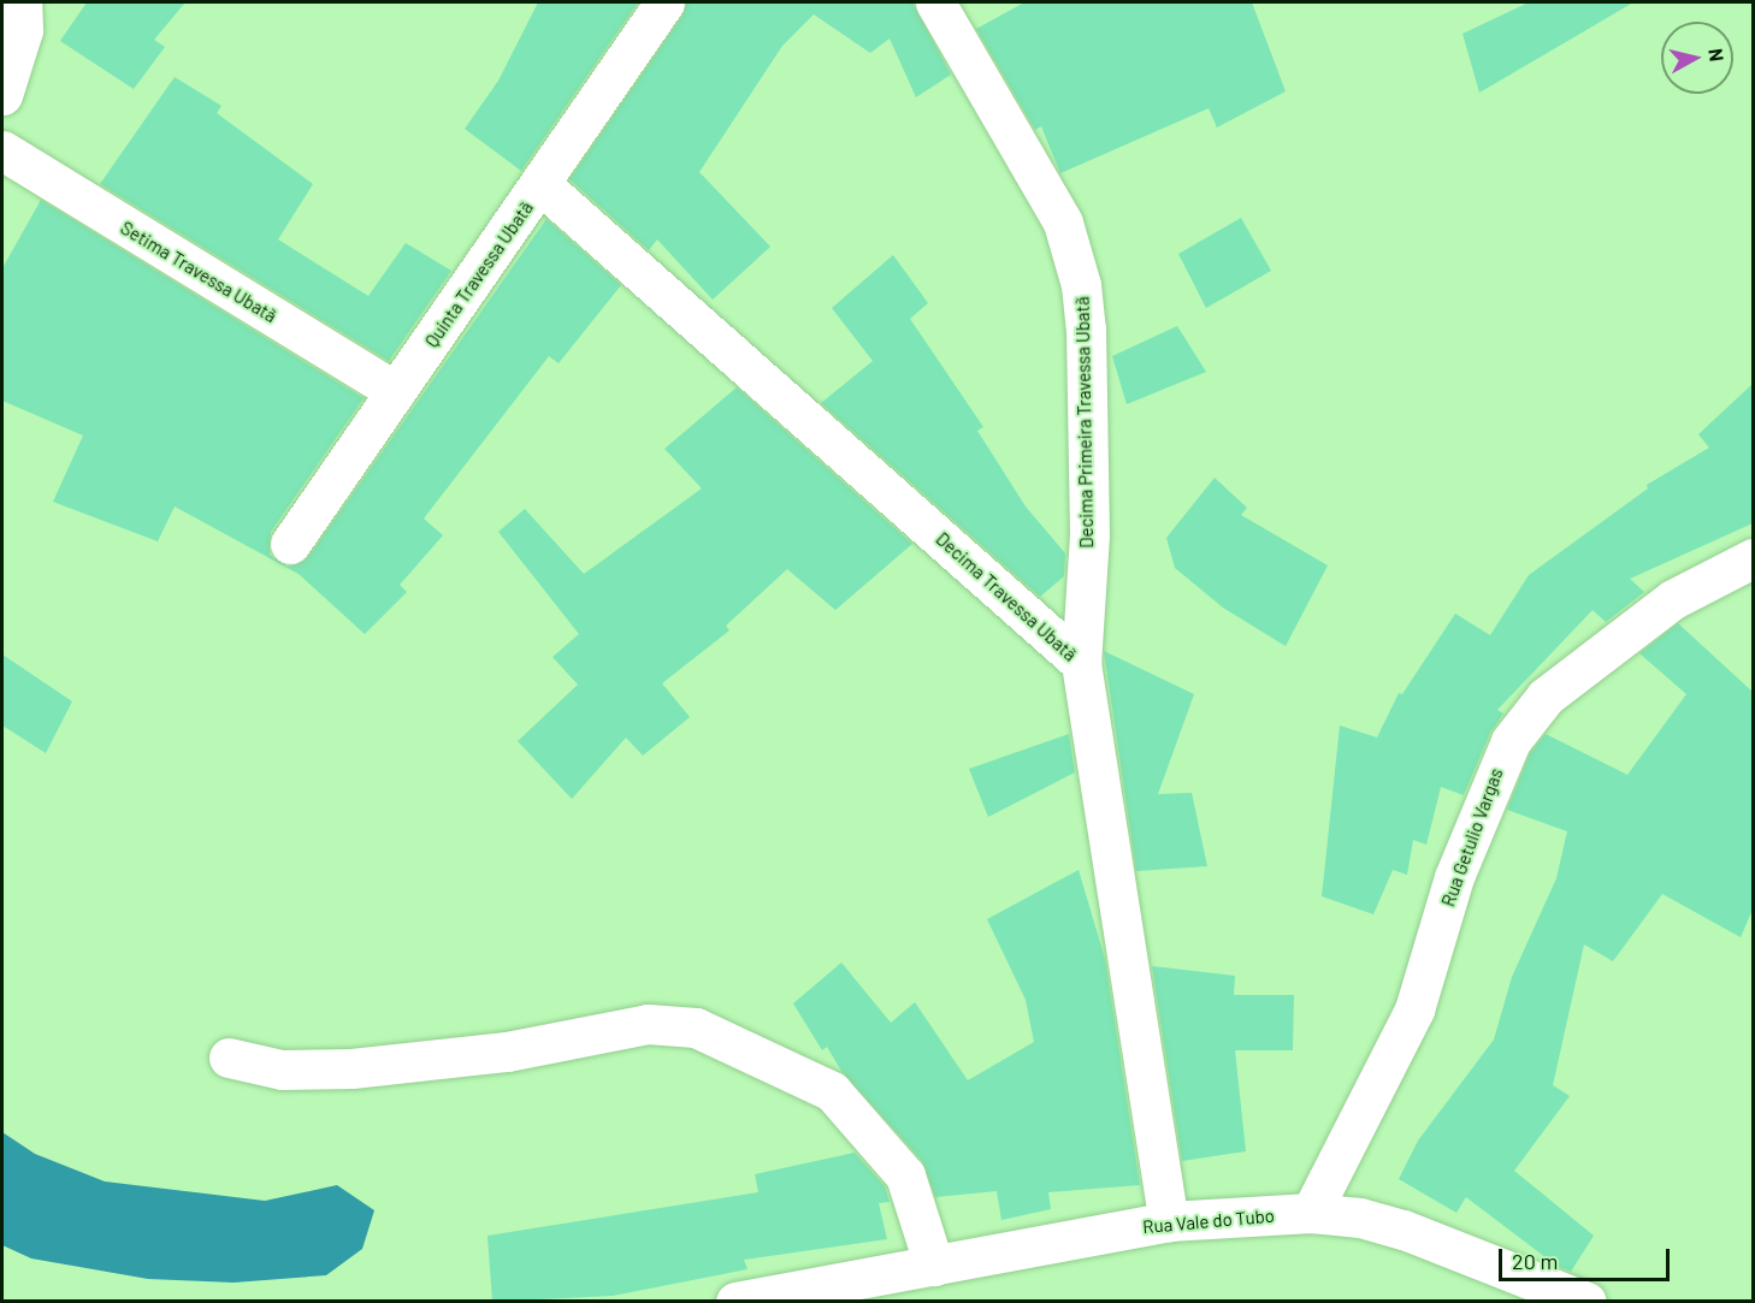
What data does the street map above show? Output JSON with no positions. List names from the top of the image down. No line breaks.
{"streets":{"street":["Setima Travessa Ubatã","Quinta Travessa Ubatã","Decima Primeira Travessa Ubatã","Decima Travessa Ubatã","Rua Getulio Vargas","Rua Vale do Tubo"]},"crossings":[["Setima Travessa Ubatã","Quinta Travessa Ubatã"],["Quinta Travessa Ubatã","Decima Travessa Ubatã"],["Decima Primeira Travessa Ubatã","Decima Travessa Ubatã"],["Decima Travessa Ubatã","Rua Vale do Tubo"],["Rua Getulio Vargas","Rua Vale do Tubo"]],"scale_bar":"20 m","north":"right"}
